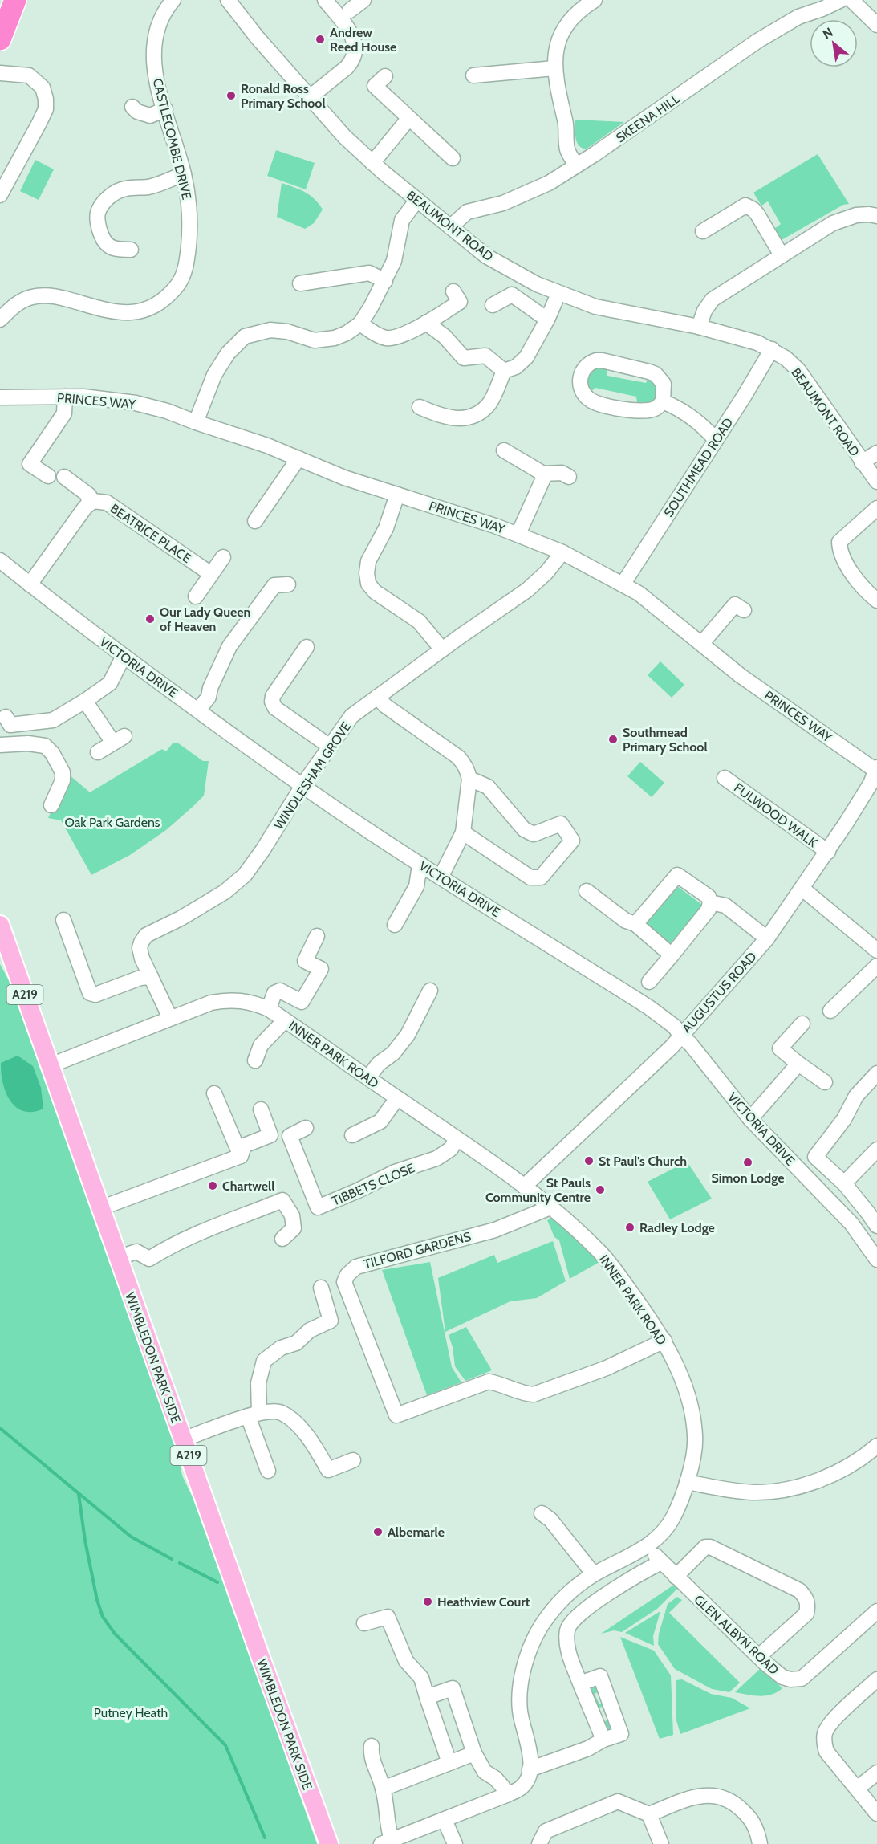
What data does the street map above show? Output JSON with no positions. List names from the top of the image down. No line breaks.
{"streets":{"main road":["A219","WIMBLEDON PARK SIDE"],"street":["SKEENA HILL","CASTLECOMBE DRIVE","BEAUMONT ROAD","PRINCES WAY","SOUTHMEAD ROAD","BEATRICE PLACE","VICTORIA DRIVE","WINDLESHAM GROVE","FULWOOD WALK","AUGUSTUS ROAD","INNER PARK ROAD","TIBBETS CLOSE","TILFORD GARDENS","GLEN ALBYN ROAD"]},"crossings":[["SKEENA HILL","BEAUMONT ROAD"],["BEAUMONT ROAD","SOUTHMEAD ROAD"],["PRINCES WAY","SOUTHMEAD ROAD"],["PRINCES WAY","WINDLESHAM GROVE"],["PRINCES WAY","AUGUSTUS ROAD"],["VICTORIA DRIVE","WINDLESHAM GROVE"],["VICTORIA DRIVE","AUGUSTUS ROAD"],["WINDLESHAM GROVE","INNER PARK ROAD"],["FULWOOD WALK","AUGUSTUS ROAD"],["AUGUSTUS ROAD","INNER PARK ROAD"],["INNER PARK ROAD","TIBBETS CLOSE"],["INNER PARK ROAD","TILFORD GARDENS"],["INNER PARK ROAD","WIMBLEDON PARK SIDE"],["INNER PARK ROAD","GLEN ALBYN ROAD"]],"parks":["Oak Park Gardens","Putney Heath"],"places":["Andrew Reed House","Ronald Ross Primary School","Our Lady Queen of Heaven","Southmead Primary School","St Paul's Church","Simon Lodge","Chartwell","St Pauls Community Centre","Radley Lodge","Albemarle","Heathview Court"],"north":"top left"}
